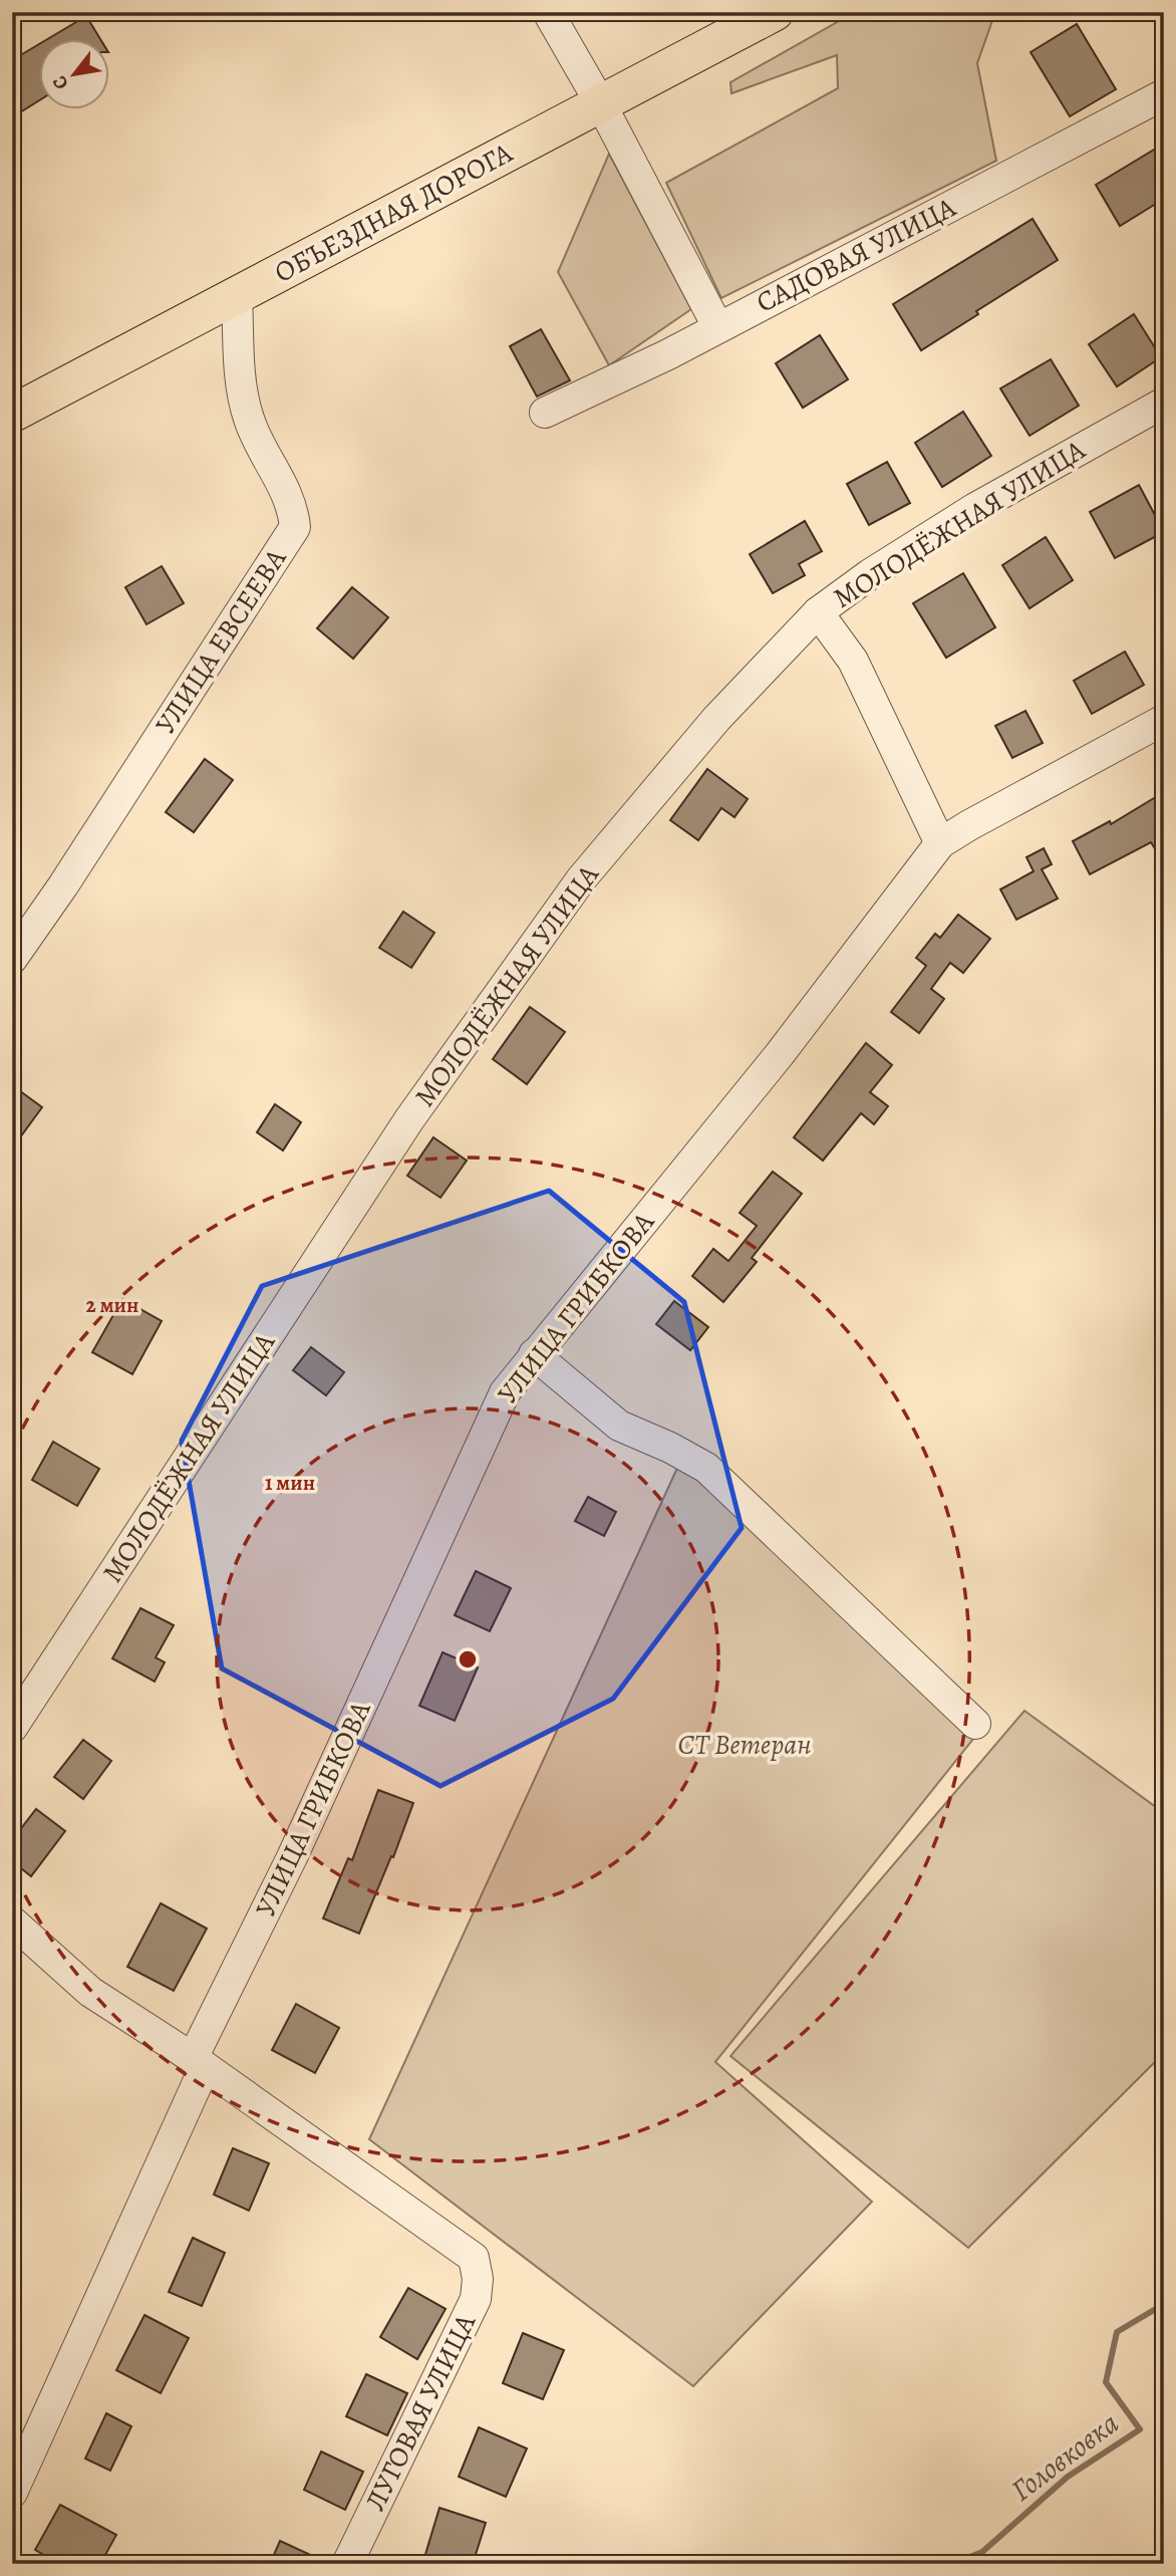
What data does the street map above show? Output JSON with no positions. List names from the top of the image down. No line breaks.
{"streets":{"main road":["ОБЪЕЗДНАЯ ДОРОГА"],"street":["САДОВАЯ УЛИЦА","МОЛОДЁЖНАЯ УЛИЦА","УЛИЦА ЕВСЕЕВА","УЛИЦА ГРИБКОВА","ЛУГОВАЯ УЛИЦА"]},"crossings":[["ОБЪЕЗДНАЯ ДОРОГА","УЛИЦА ЕВСЕЕВА"],["УЛИЦА ГРИБКОВА","ЛУГОВАЯ УЛИЦА"]],"water":["Головковка"],"parks":["СТ Ветеран"],"north":"bottom left","rings":["2 мин","1 мин"]}
